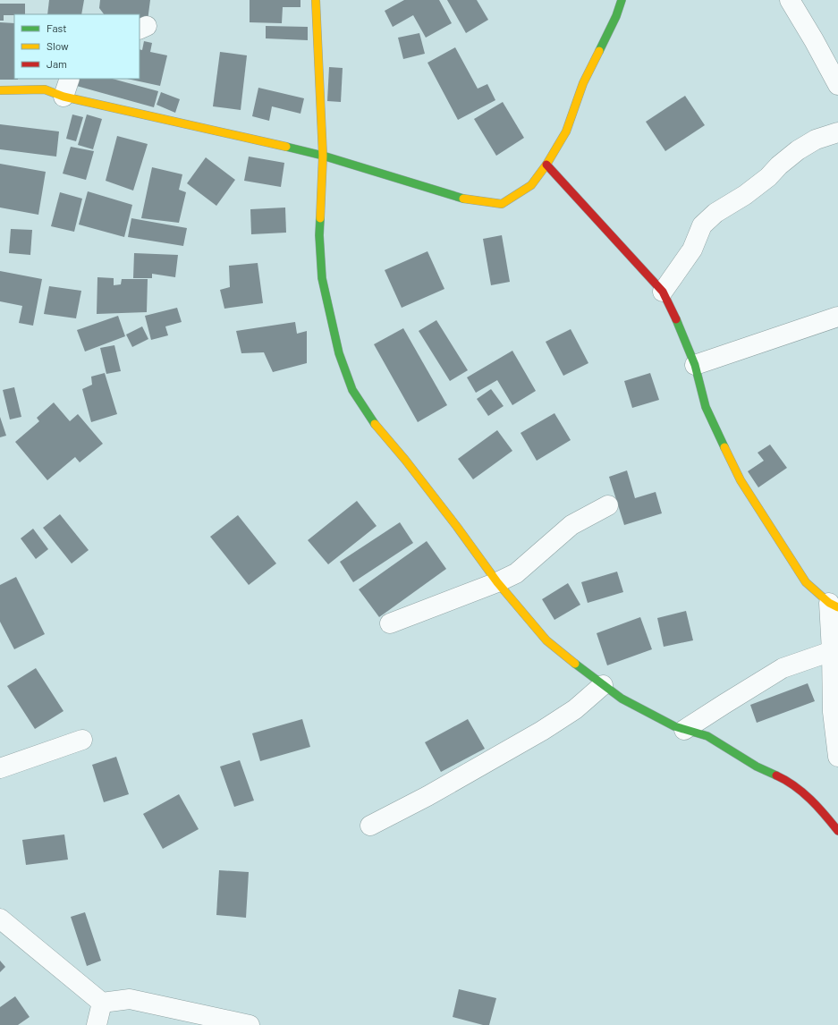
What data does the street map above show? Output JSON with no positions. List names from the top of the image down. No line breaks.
{"legend":["Fast","Slow","Jam"]}
